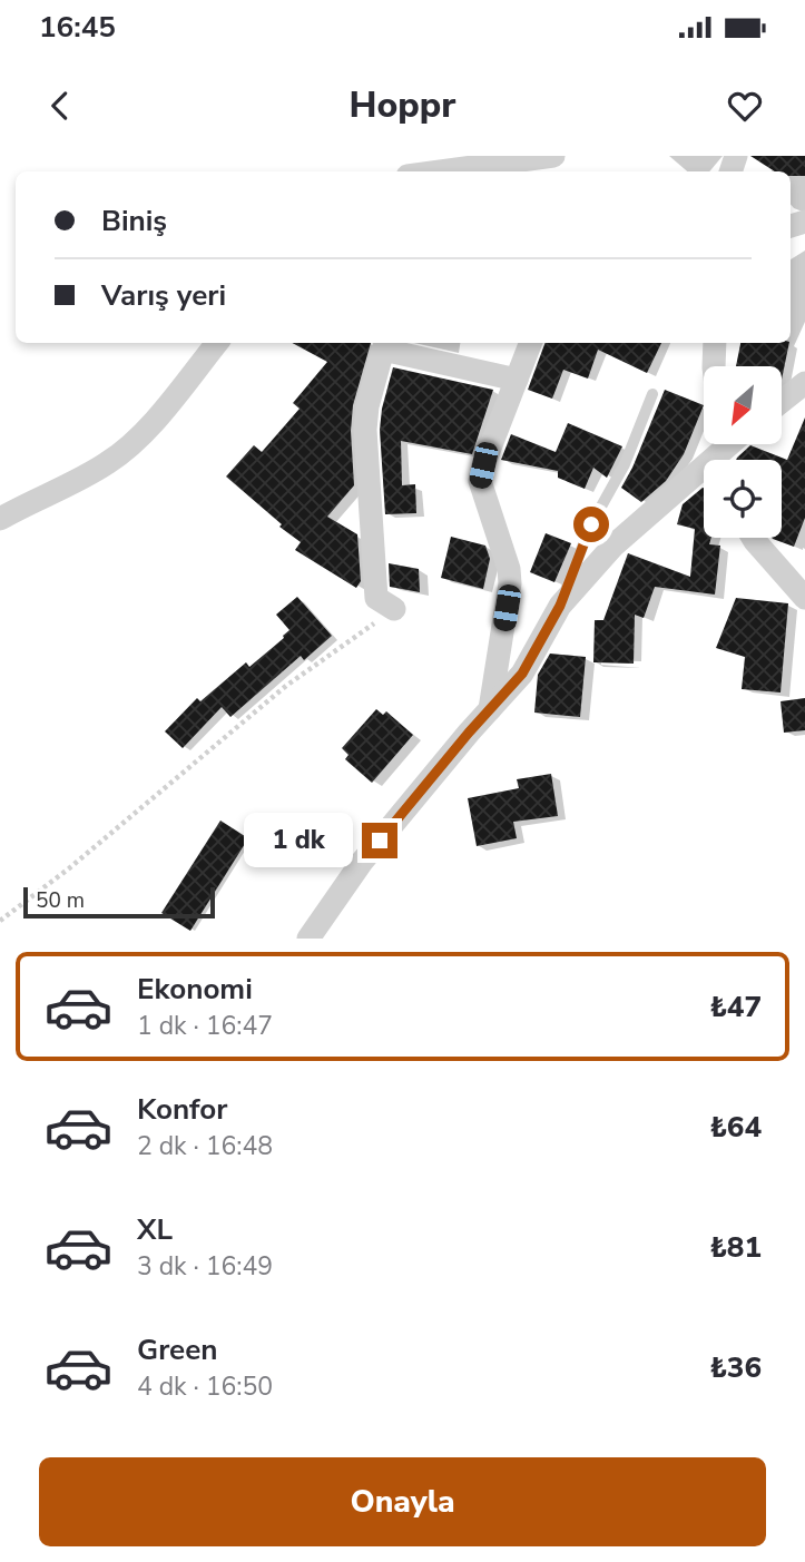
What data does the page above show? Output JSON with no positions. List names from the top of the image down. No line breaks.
{"scale_bar":"50 m","north":"bottom left","page":{"status":"16:45","header":"Hoppr","banner":["Biniş","Varış yeri"],"bubble":"1 dk","scale":"50 m","list":[{"name":"Ekonomi","note":"1 dk · 16:47","value":"₺47"},{"name":"Konfor","note":"2 dk · 16:48","value":"₺64"},{"name":"XL","note":"3 dk · 16:49","value":"₺81"},{"name":"Green","note":"4 dk · 16:50","value":"₺36"}],"buttons":"Onayla"}}
